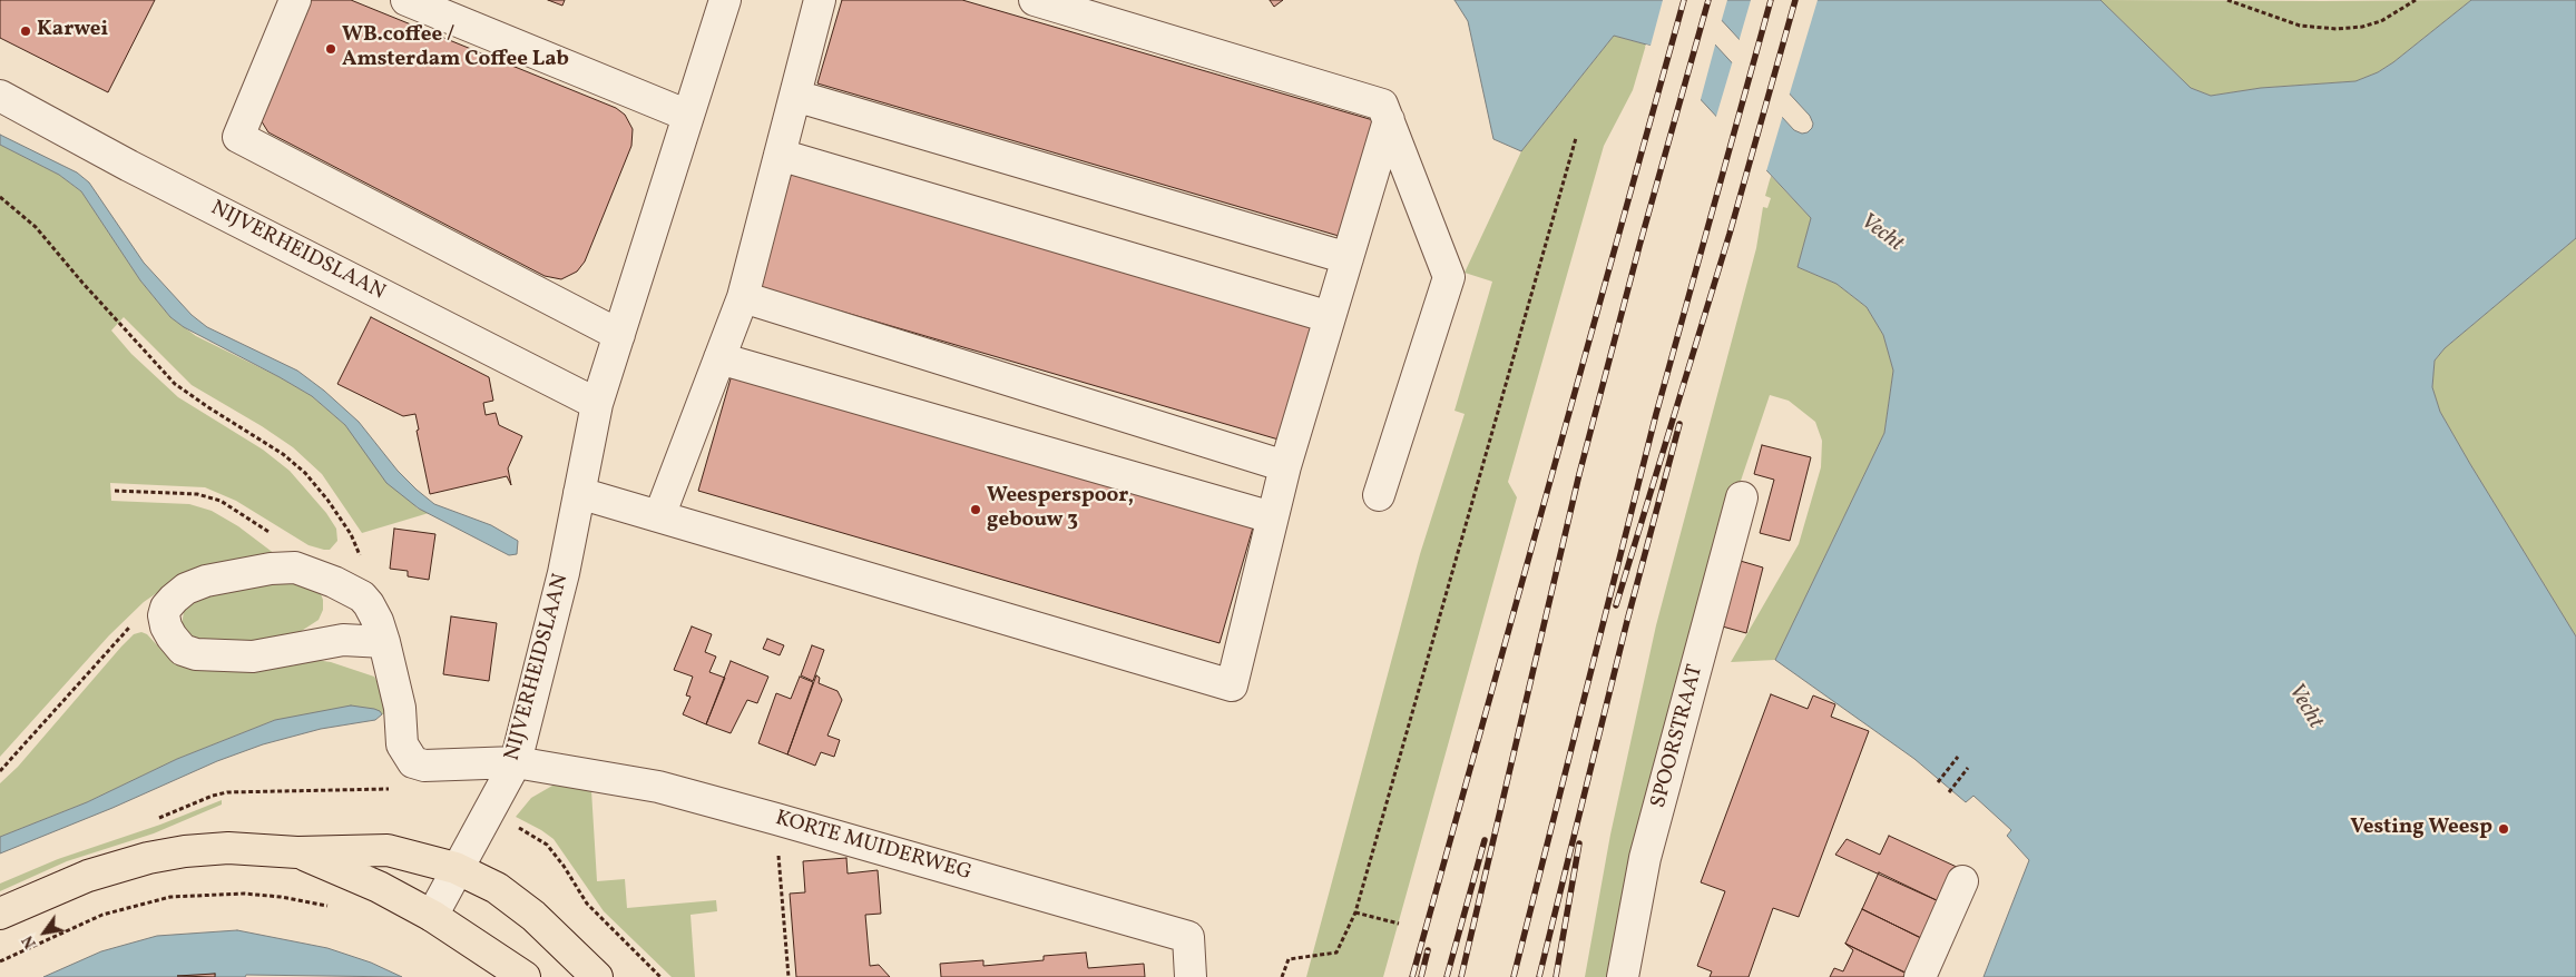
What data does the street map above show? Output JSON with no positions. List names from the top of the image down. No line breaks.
{"streets":{"street":["NIJVERHEIDSLAAN","SPOORSTRAAT","KORTE MUIDERWEG"]},"crossings":[["NIJVERHEIDSLAAN","KORTE MUIDERWEG"]],"water":["Vecht"],"places":["Karwei","WB.coffee / Amsterdam Coffee Lab","Weesperspoor, gebouw 3","Vesting Weesp"],"north":"bottom left"}
